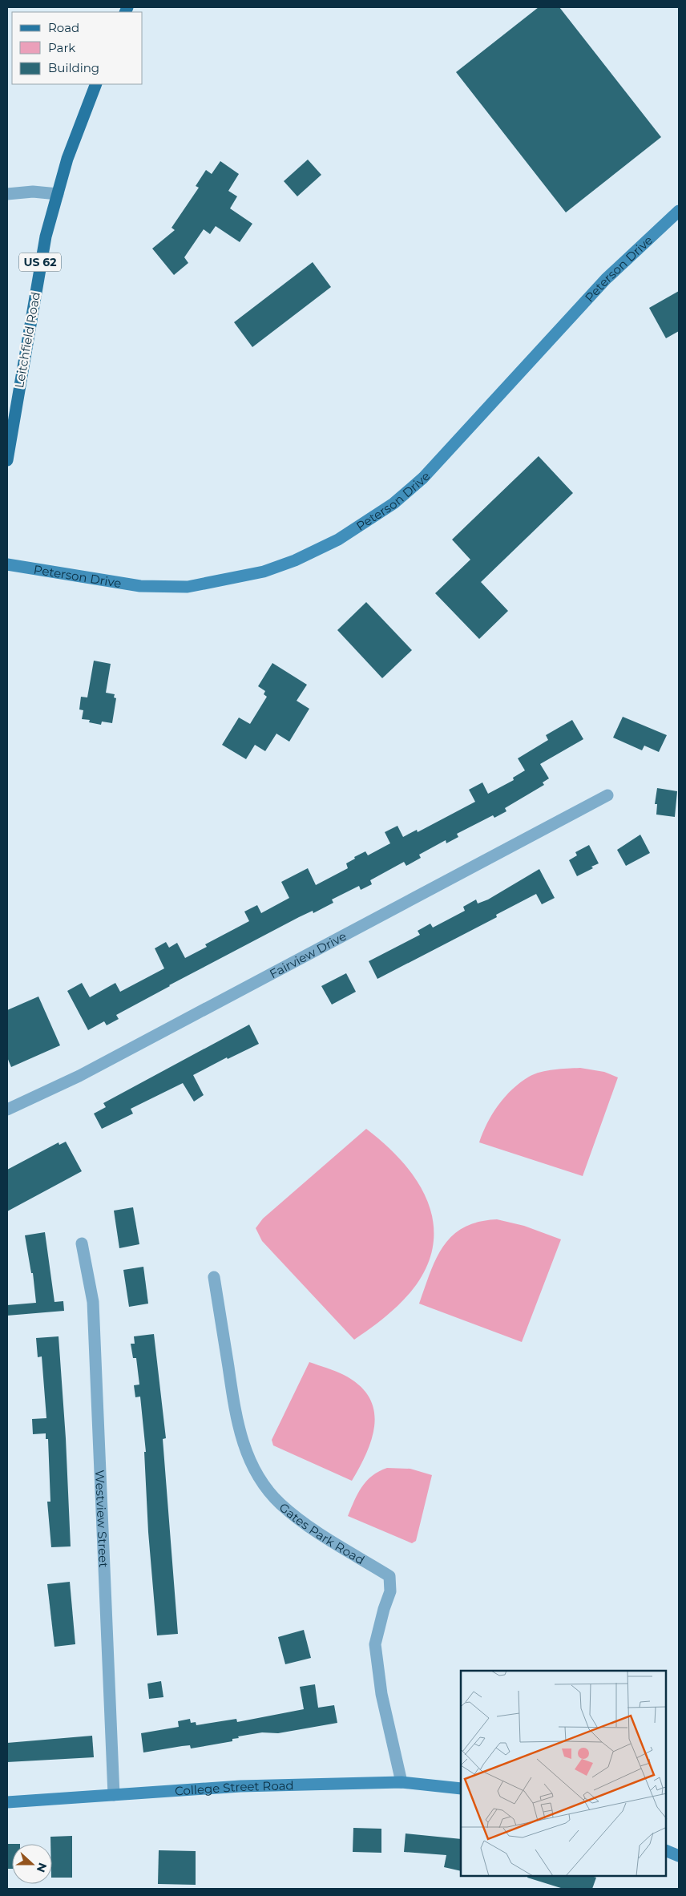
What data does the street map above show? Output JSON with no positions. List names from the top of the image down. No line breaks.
{"streets":{"main road":["US 62","Leitchfield Road"],"street":["Peterson Drive","Fairview Drive","Westview Street","Gates Park Road","College Street Road"]},"crossings":[["Westview Street","College Street Road"],["Gates Park Road","College Street Road"]],"legend":["Road","Park","Building"],"north":"right"}
